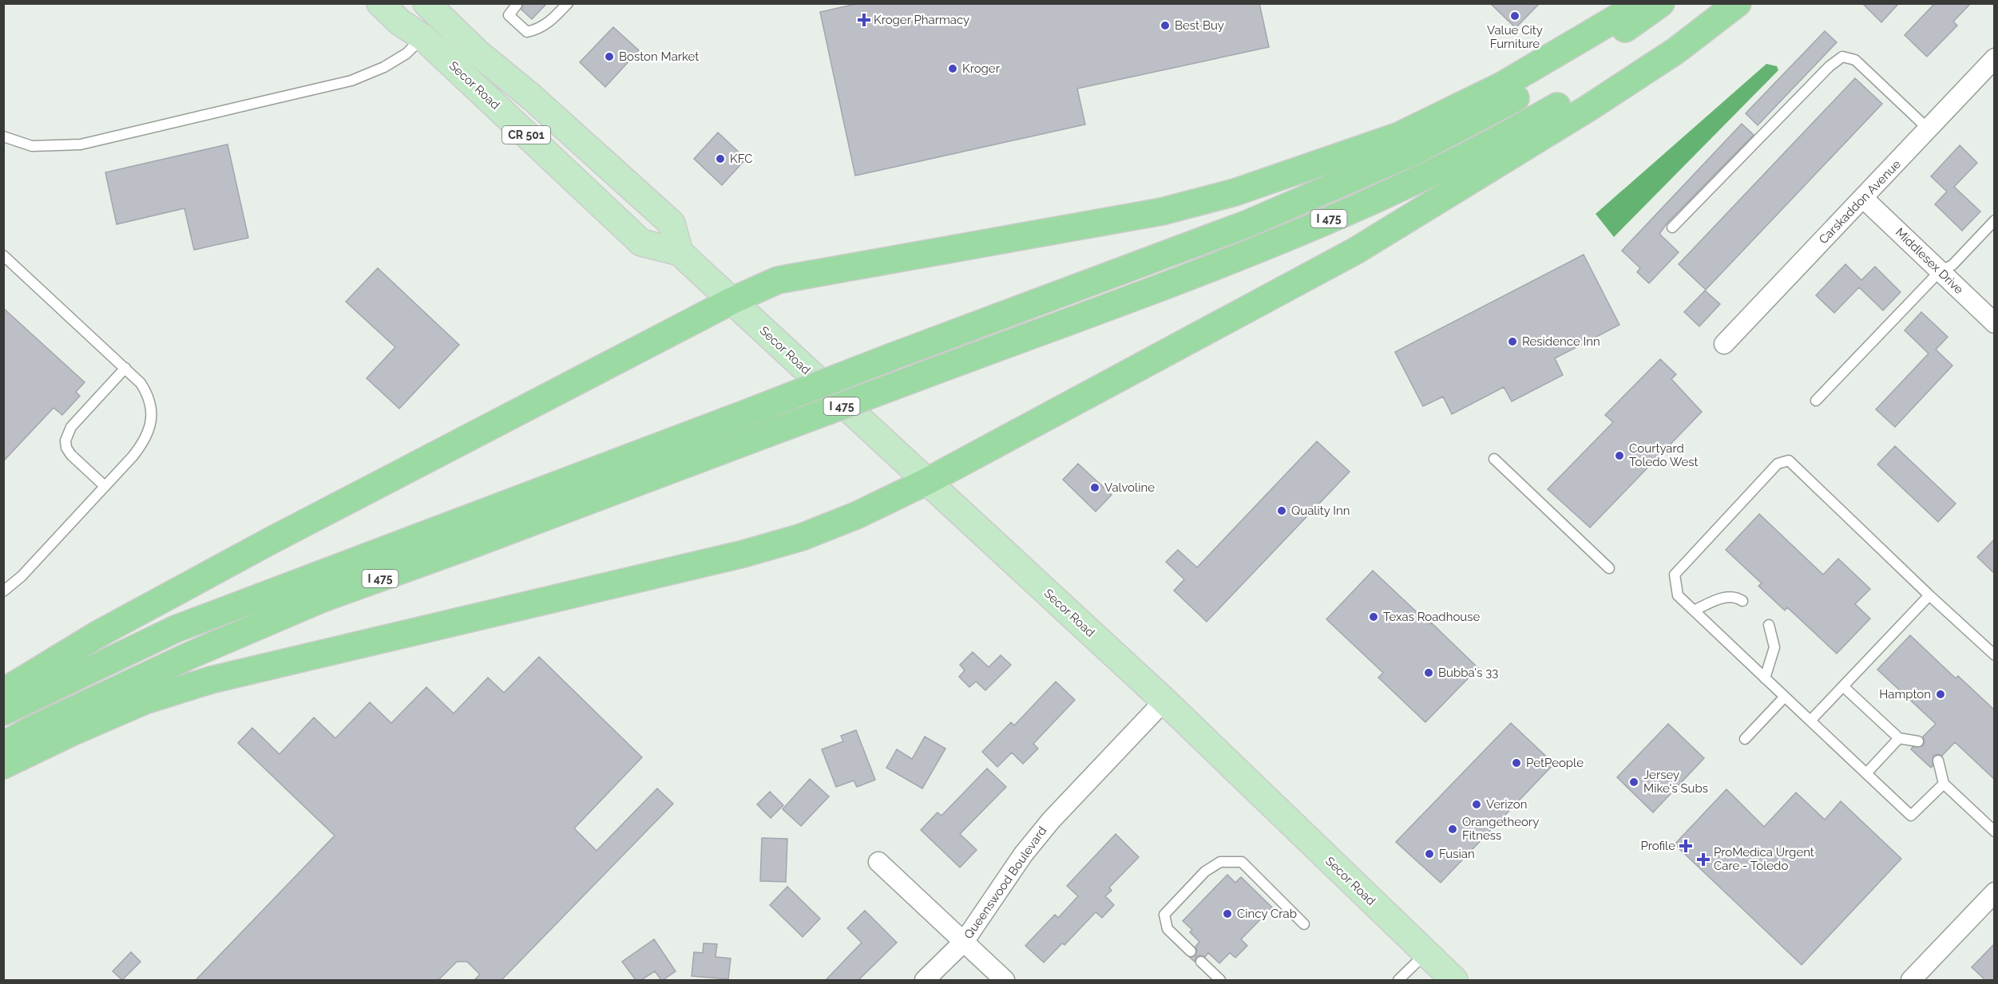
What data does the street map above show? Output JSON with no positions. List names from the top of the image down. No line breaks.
{"streets":{"highway":["I 475"],"main road":["Secor Road","CR 501"],"street":["Carskaddon Avenue","Middlesex Drive","Queenswood Boulevard"]},"crossings":[["Secor Road","Queenswood Boulevard"],["Carskaddon Avenue","Middlesex Drive"]],"places":{"other":["Value City Furniture","Best Buy","Boston Market","Kroger","KFC","Residence Inn","Courtyard Toledo West","Valvoline","Quality Inn","Texas Roadhouse","Bubba's 33","Hampton","PetPeople","Jersey Mike's Subs","Verizon","Orangetheory Fitness","Fusian","Cincy Crab"],"health":["Kroger Pharmacy","Profile","ProMedica Urgent Care - Toledo"]}}
